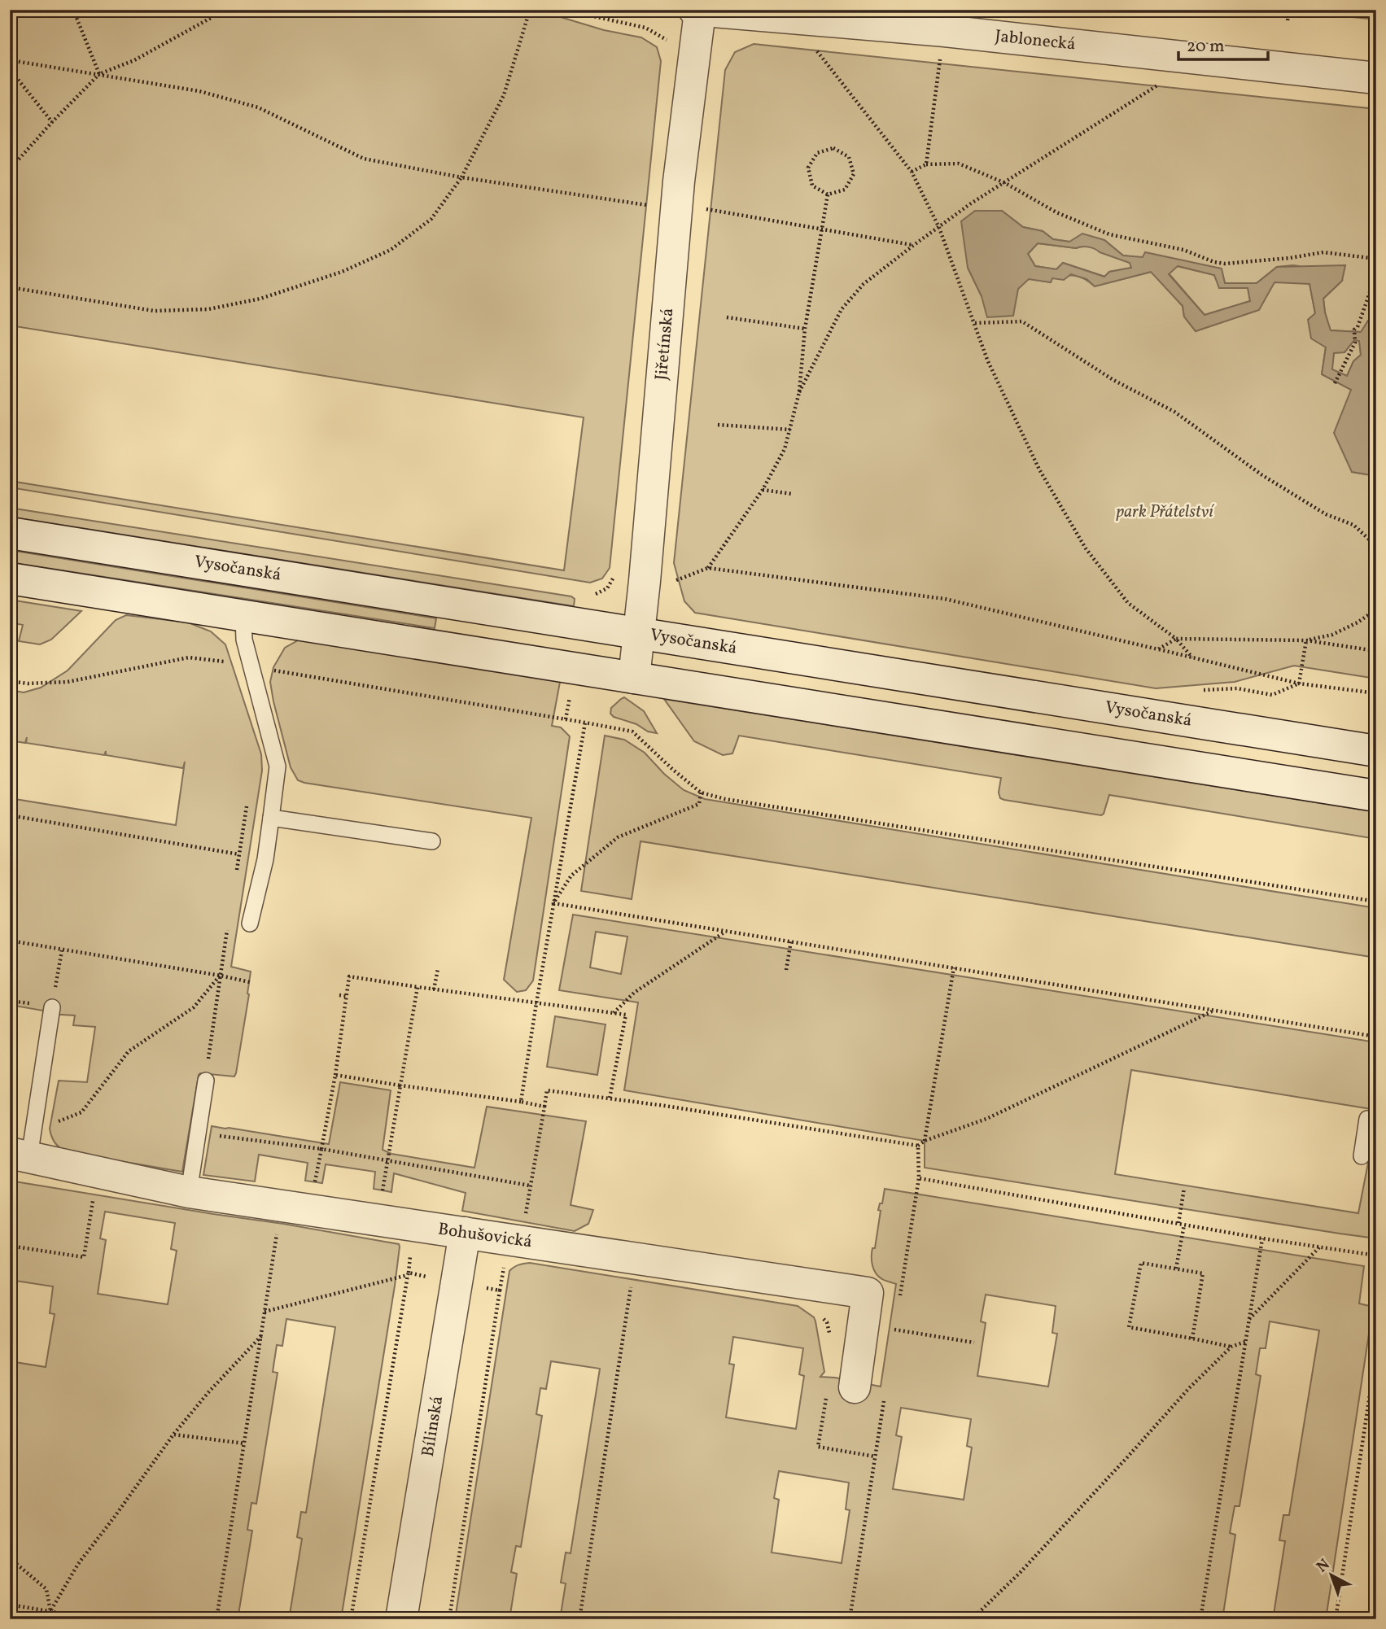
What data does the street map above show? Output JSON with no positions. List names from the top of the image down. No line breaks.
{"streets":{"main road":["Jablonecká","Jiřetínská","Vysočanská","Bohušovická","Bílinská"]},"crossings":[["Jablonecká","Jiřetínská"],["Jiřetínská","Vysočanská"],["Bohušovická","Bílinská"]],"parks":["park Přátelství"],"scale_bar":"20 m","north":"top left"}
